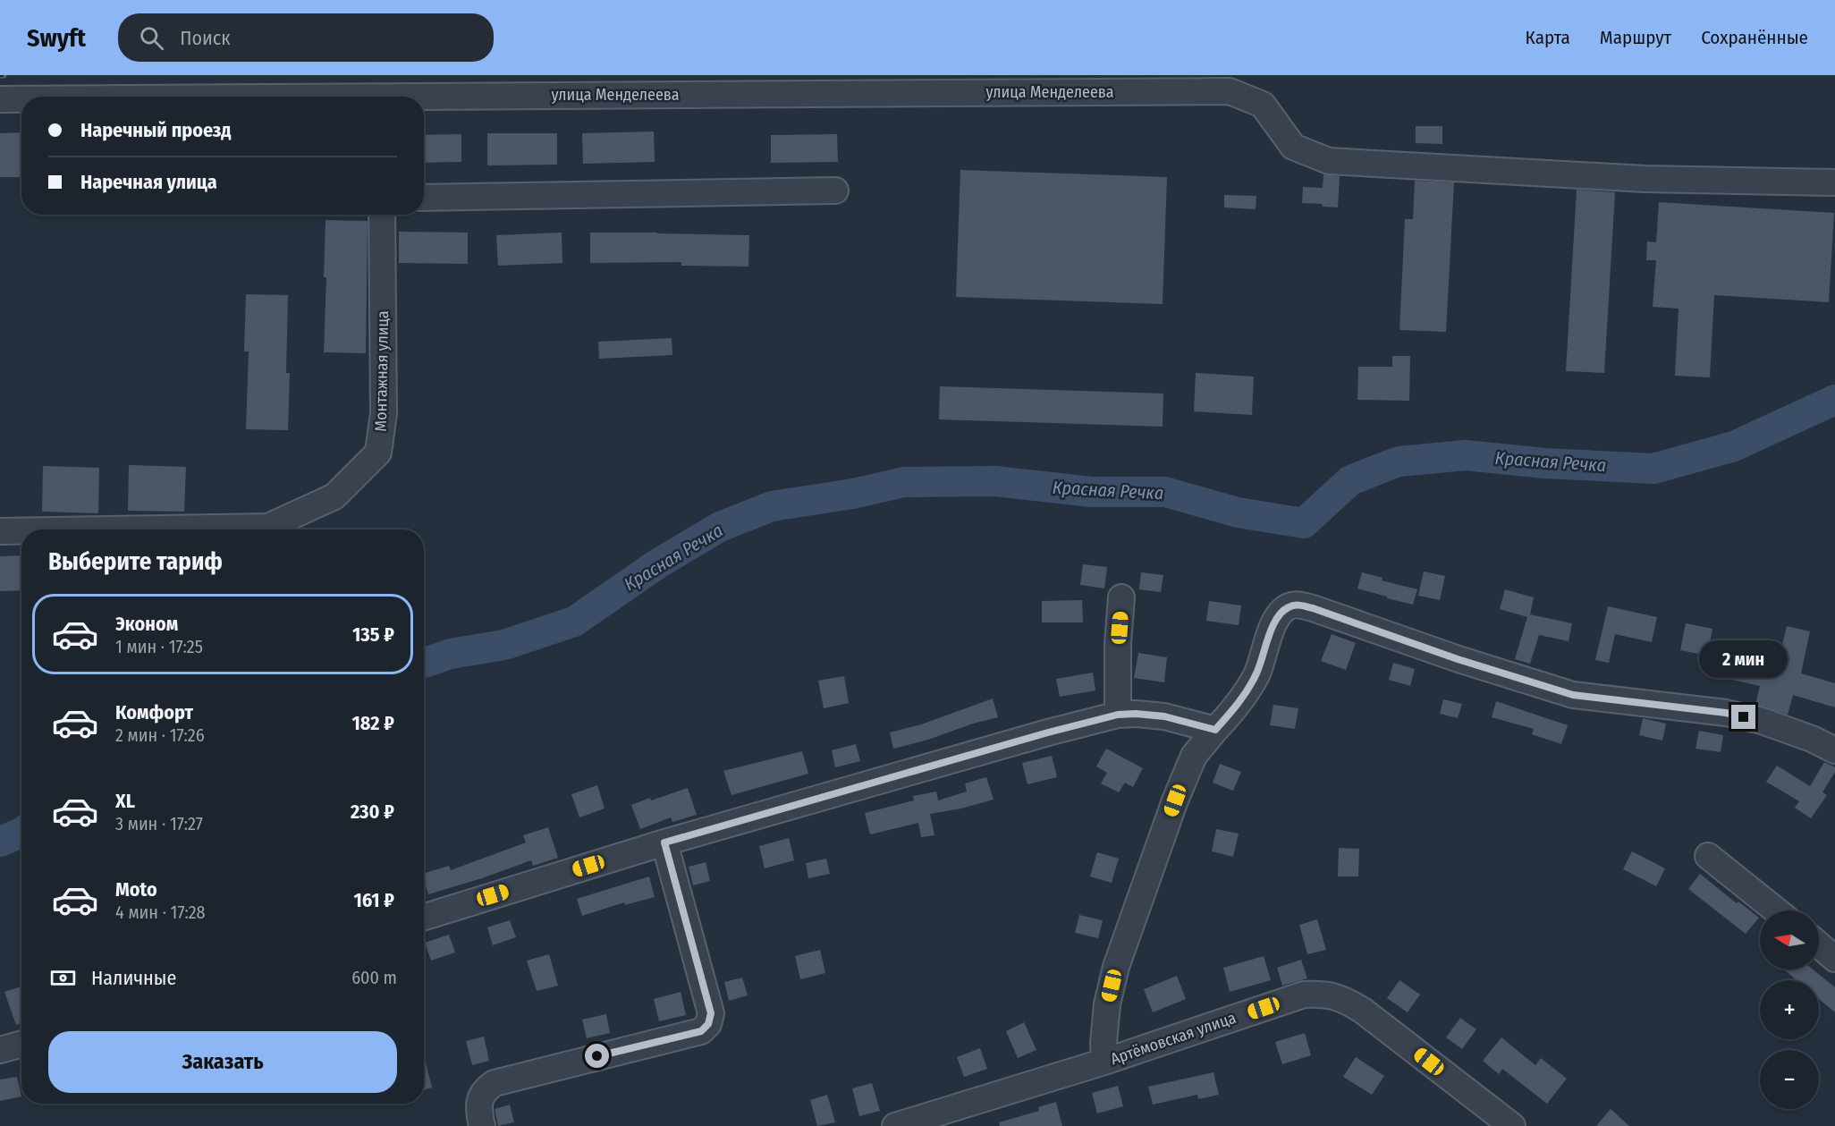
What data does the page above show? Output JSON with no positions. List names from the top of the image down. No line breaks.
{"streets":{"street":["улица Менделеева","Монтажная улица","Артёмовская улица"]},"water":["Красная Речка"],"north":"left","page":{"header":"Swyft","search":"Поиск","nav":["Карта","Маршрут","Сохранённые"],"banner":["Наречный проезд","Наречная улица"],"heading":"Выберите тариф","list":[{"name":"Эконом","note":"1 мин · 17:25","value":"135 ₽"},{"name":"Комфорт","note":"2 мин · 17:26","value":"182 ₽"},{"name":"XL","note":"3 мин · 17:27","value":"230 ₽"},{"name":"Moto","note":"4 мин · 17:28","value":"161 ₽"}],"bubble":"2 мин","map_buttons":["+","−"],"pay":["Наличные","600 m"],"buttons":"Заказать"}}
